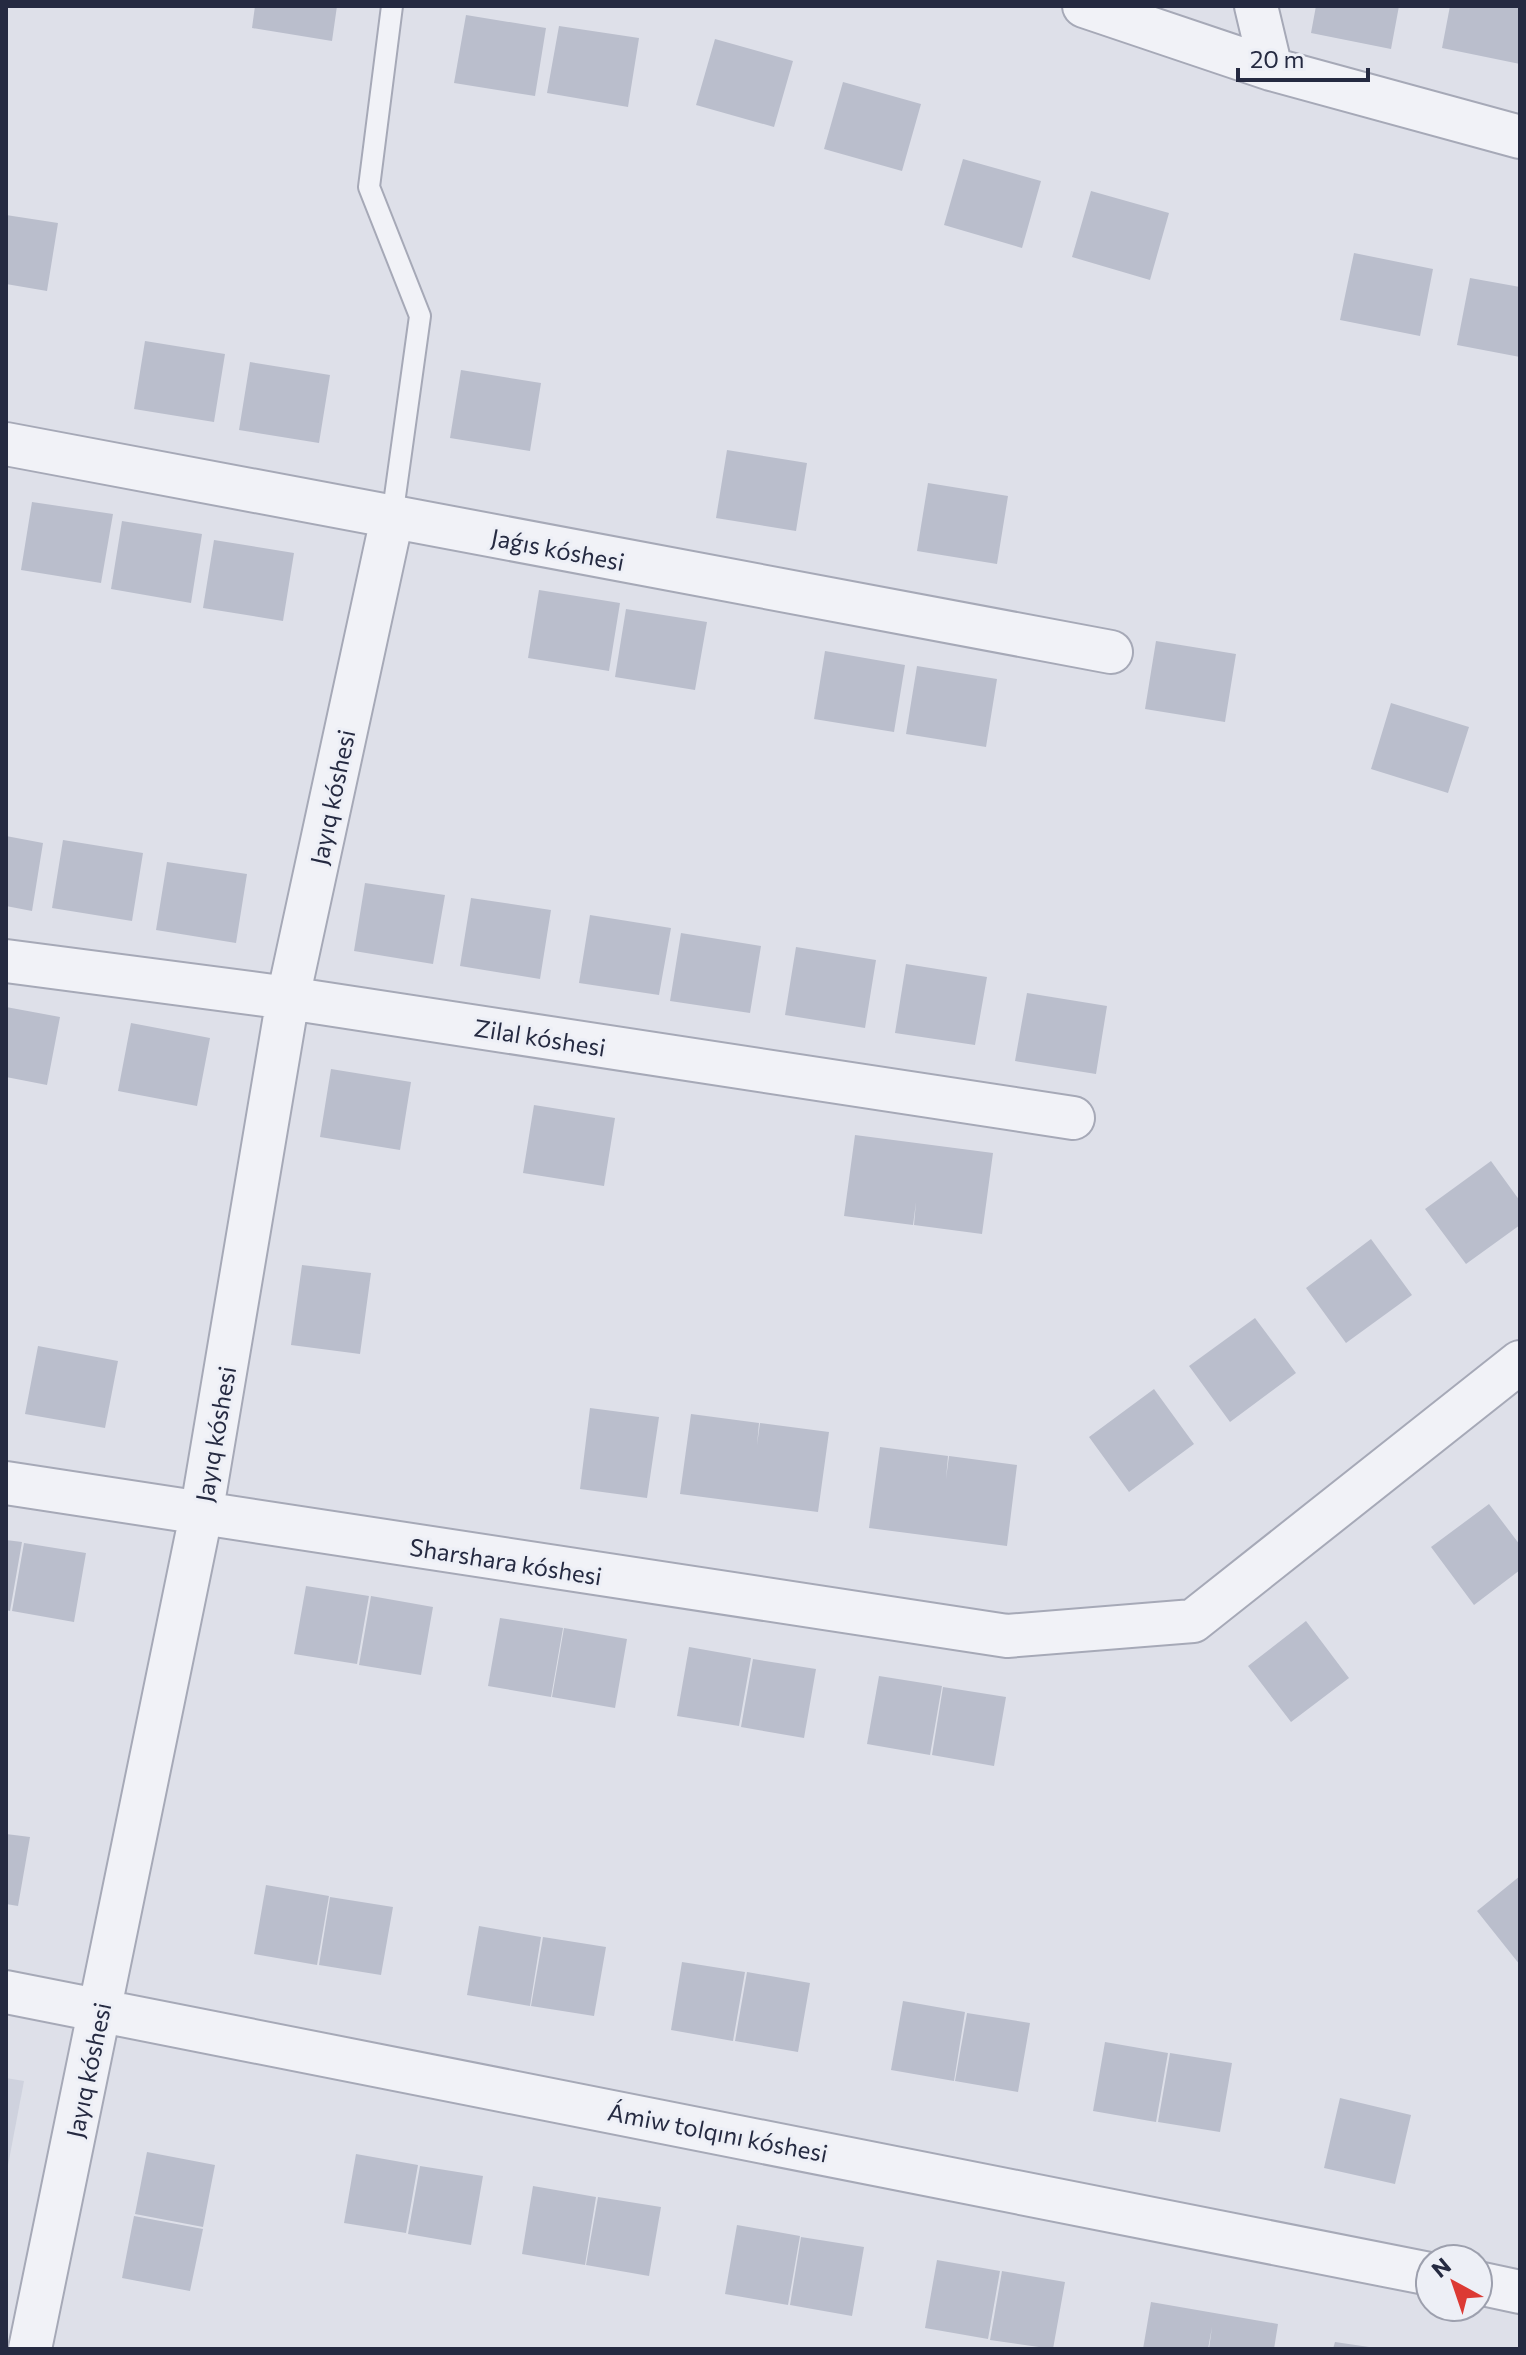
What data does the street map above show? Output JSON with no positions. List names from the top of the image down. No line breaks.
{"streets":{"street":["Jaǵıs kóshesi","Jayıq kóshesi","Zilal kóshesi","Sharshara kóshesi","Ámiw tolqını kóshesi"]},"crossings":[["Jaǵıs kóshesi","Jayıq kóshesi"],["Jayıq kóshesi","Zilal kóshesi"],["Jayıq kóshesi","Sharshara kóshesi"],["Jayıq kóshesi","Ámiw tolqını kóshesi"]],"scale_bar":"20 m","north":"top left"}
